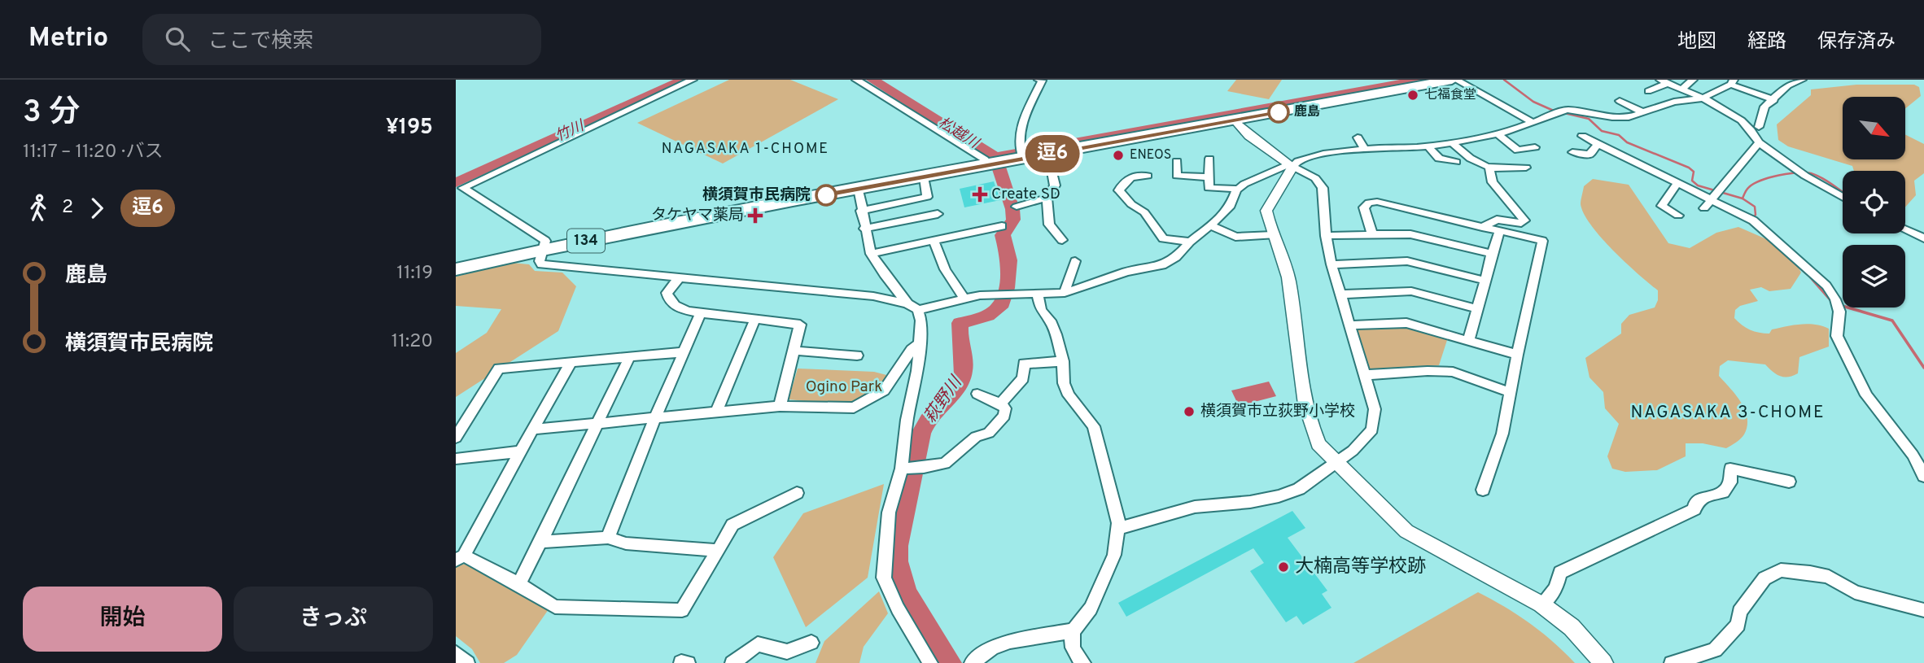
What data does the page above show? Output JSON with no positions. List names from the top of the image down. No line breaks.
{"streets":{"highway":["134"]},"districts":["NAGASAKA 1-CHOME","NAGASAKA 3-CHOME"],"water":["竹川","松越川","萩野川"],"parks":["Ogino Park"],"places":{"other":["七福食堂","鹿島","ENEOS","横須賀市民病院","横須賀市立荻野小学校","大楠高等学校跡"],"health":["Create SD","タケヤマ薬局"]},"lines":["bus line 逗6"],"north":"bottom right","page":{"header":"Metrio","search":"ここで検索","nav":["地図","経路","保存済み"],"heading":["3 分","11:17 – 11:20 · バス","¥195"],"on_map":"逗6","legs":["2","逗6"],"list":[{"name":"鹿島","value":"11:19"},{"name":"横須賀市民病院","value":"11:20"}],"buttons":["開始","きっぷ"]}}
